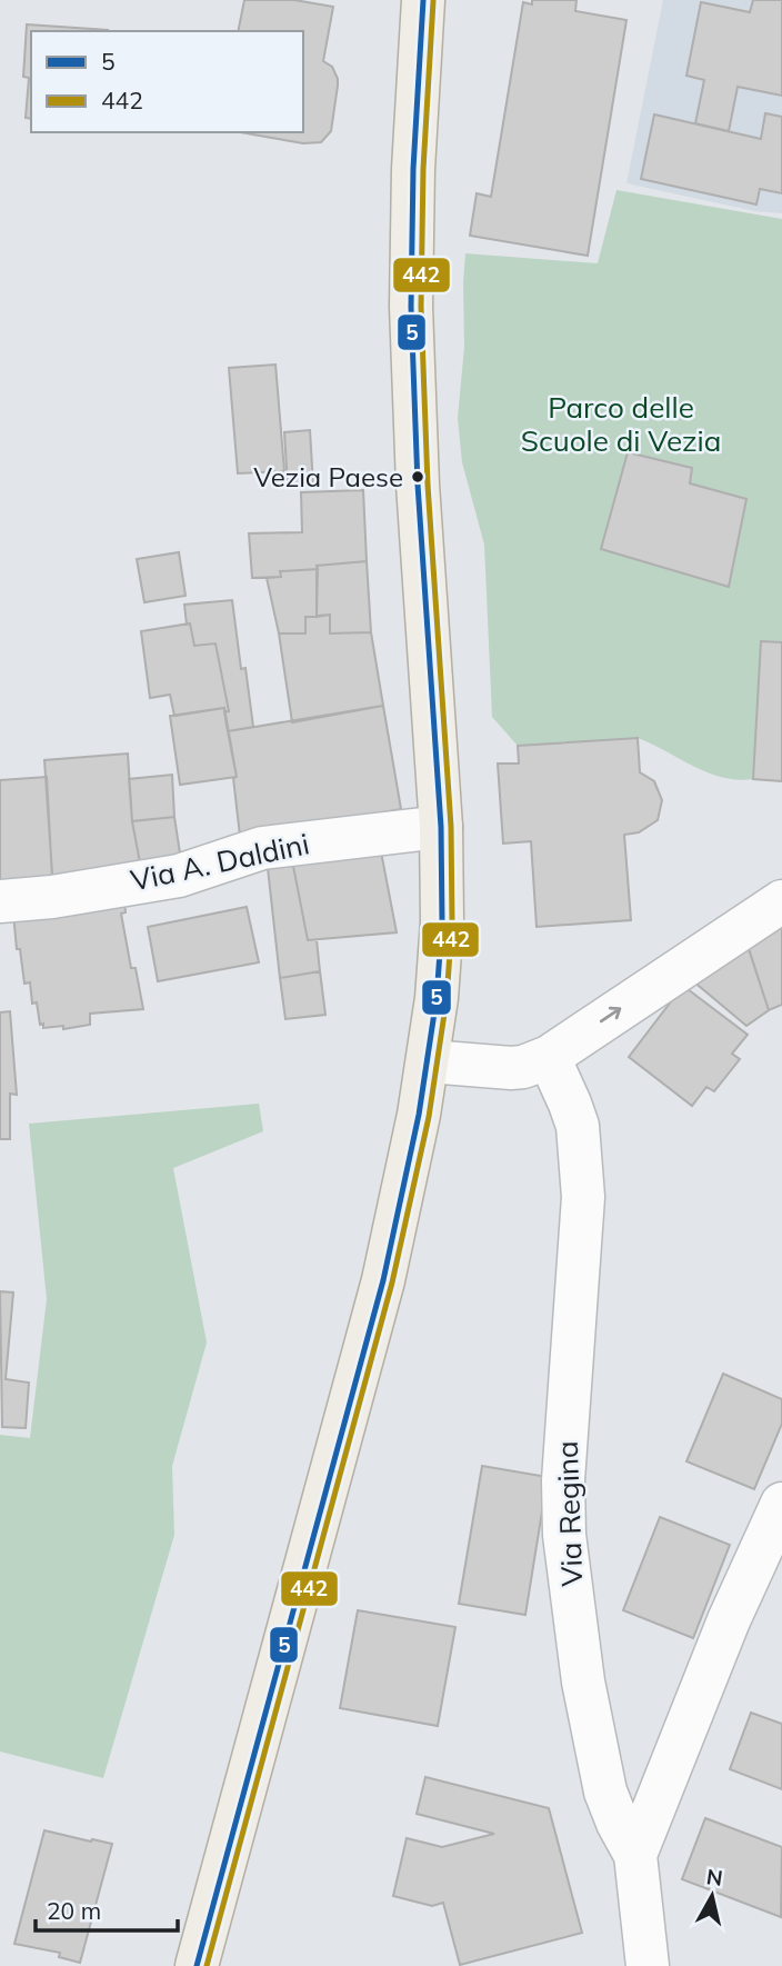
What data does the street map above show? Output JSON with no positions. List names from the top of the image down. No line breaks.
{"streets":{"street":["Via A. Daldini","Via Regina"]},"parks":["Parco delle Scuole di Vezia"],"places":["Vezia Paese"],"lines":["transit line 5","transit line 442"],"legend":["5","442"],"scale_bar":"20 m","north":"top"}
